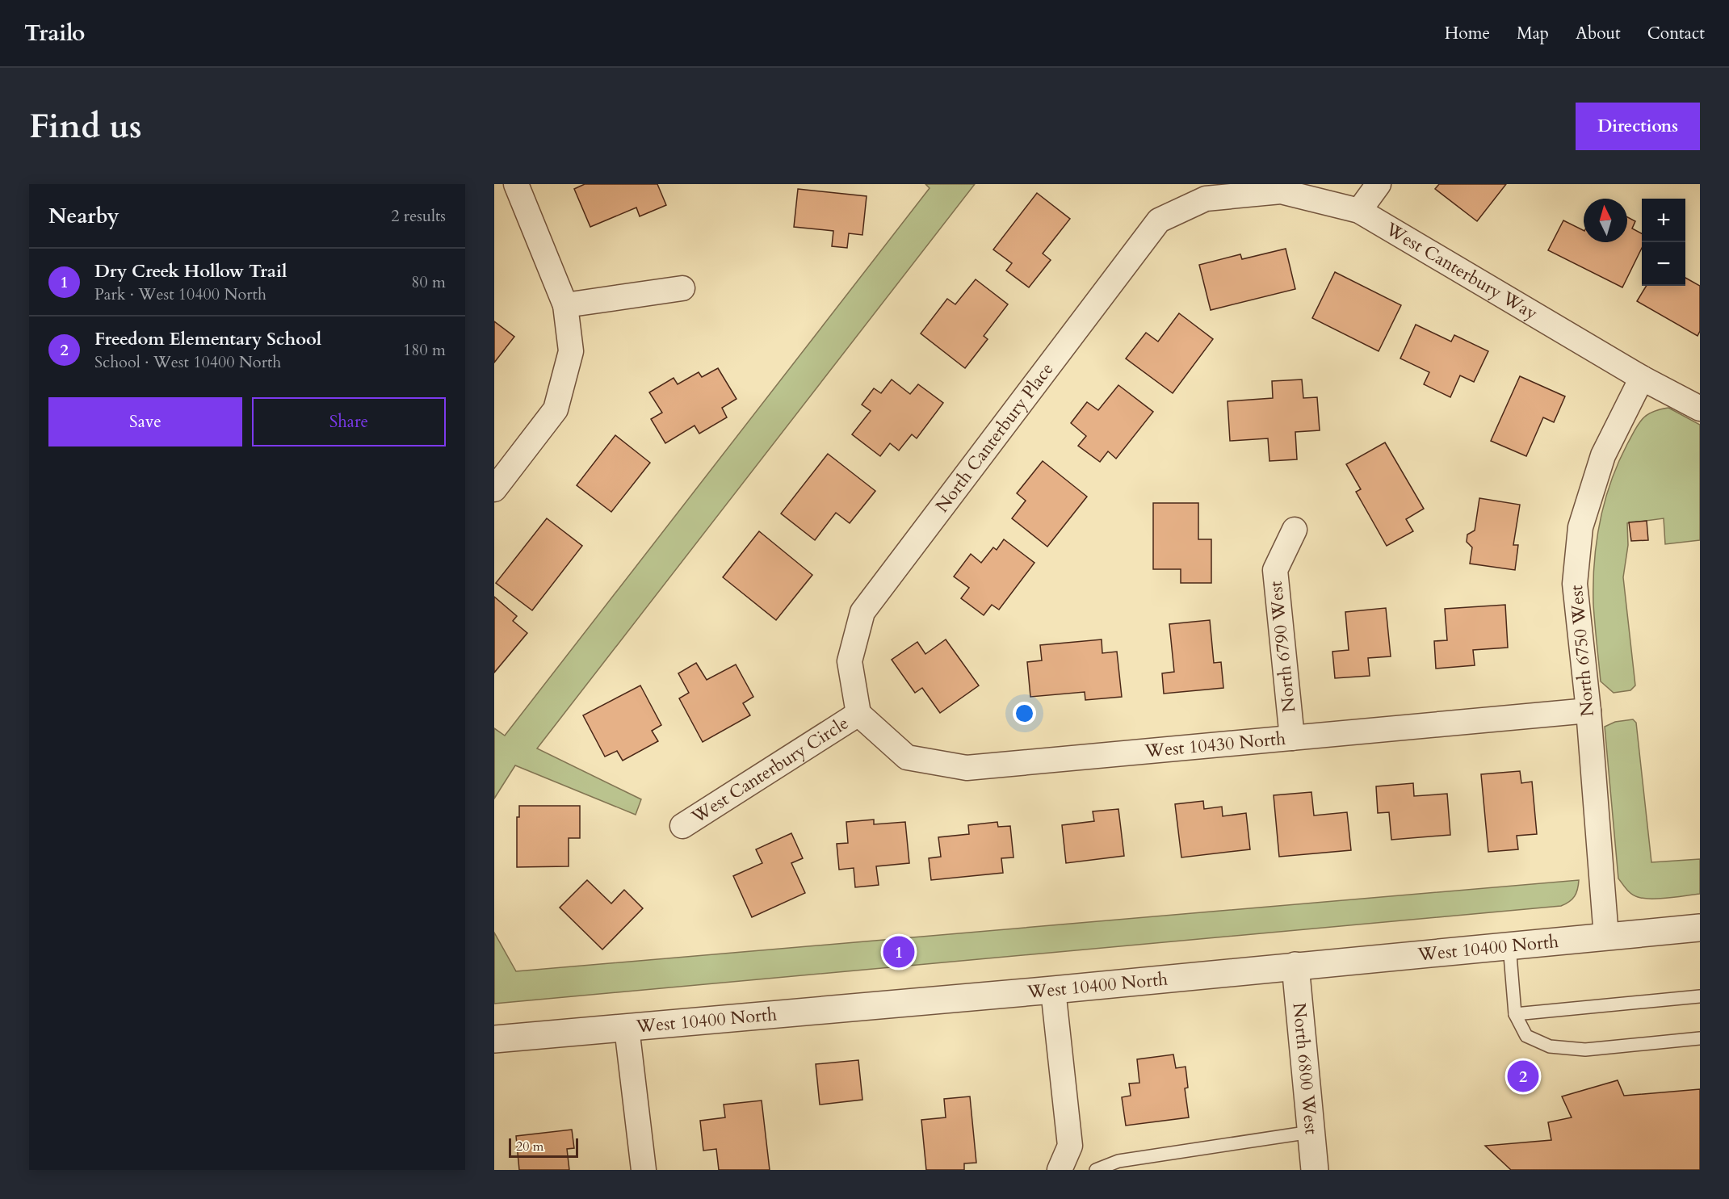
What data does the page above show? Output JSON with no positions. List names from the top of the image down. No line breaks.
{"streets":{"street":["West Canterbury Way","North Canterbury Place","North 6790 West","North 6750 West","West 10430 North","West Canterbury Circle","West 10400 North","North 6800 West"]},"crossings":[["West Canterbury Way","North Canterbury Place"],["West Canterbury Way","North 6750 West"],["North Canterbury Place","West 10430 North"],["North Canterbury Place","West Canterbury Circle"],["North 6790 West","West 10430 North"],["North 6750 West","West 10430 North"],["North 6750 West","West 10400 North"],["West 10430 North","West Canterbury Circle"],["West 10400 North","North 6800 West"]],"scale_bar":"20 m","north":"top","page":{"header":"Trailo","nav":["Home","Map","About","Contact"],"buttons":["Directions",["Save","Share"]],"title":"Find us","heading":["Nearby","2 results"],"map_buttons":["+","−"],"list":[{"mark":"1","name":"Dry Creek Hollow Trail","note":"Park · West 10400 North","value":"80 m"},{"mark":"2","name":"Freedom Elementary School","note":"School · West 10400 North","value":"180 m"}],"pins":["1","2"],"scale":"20 m"}}
